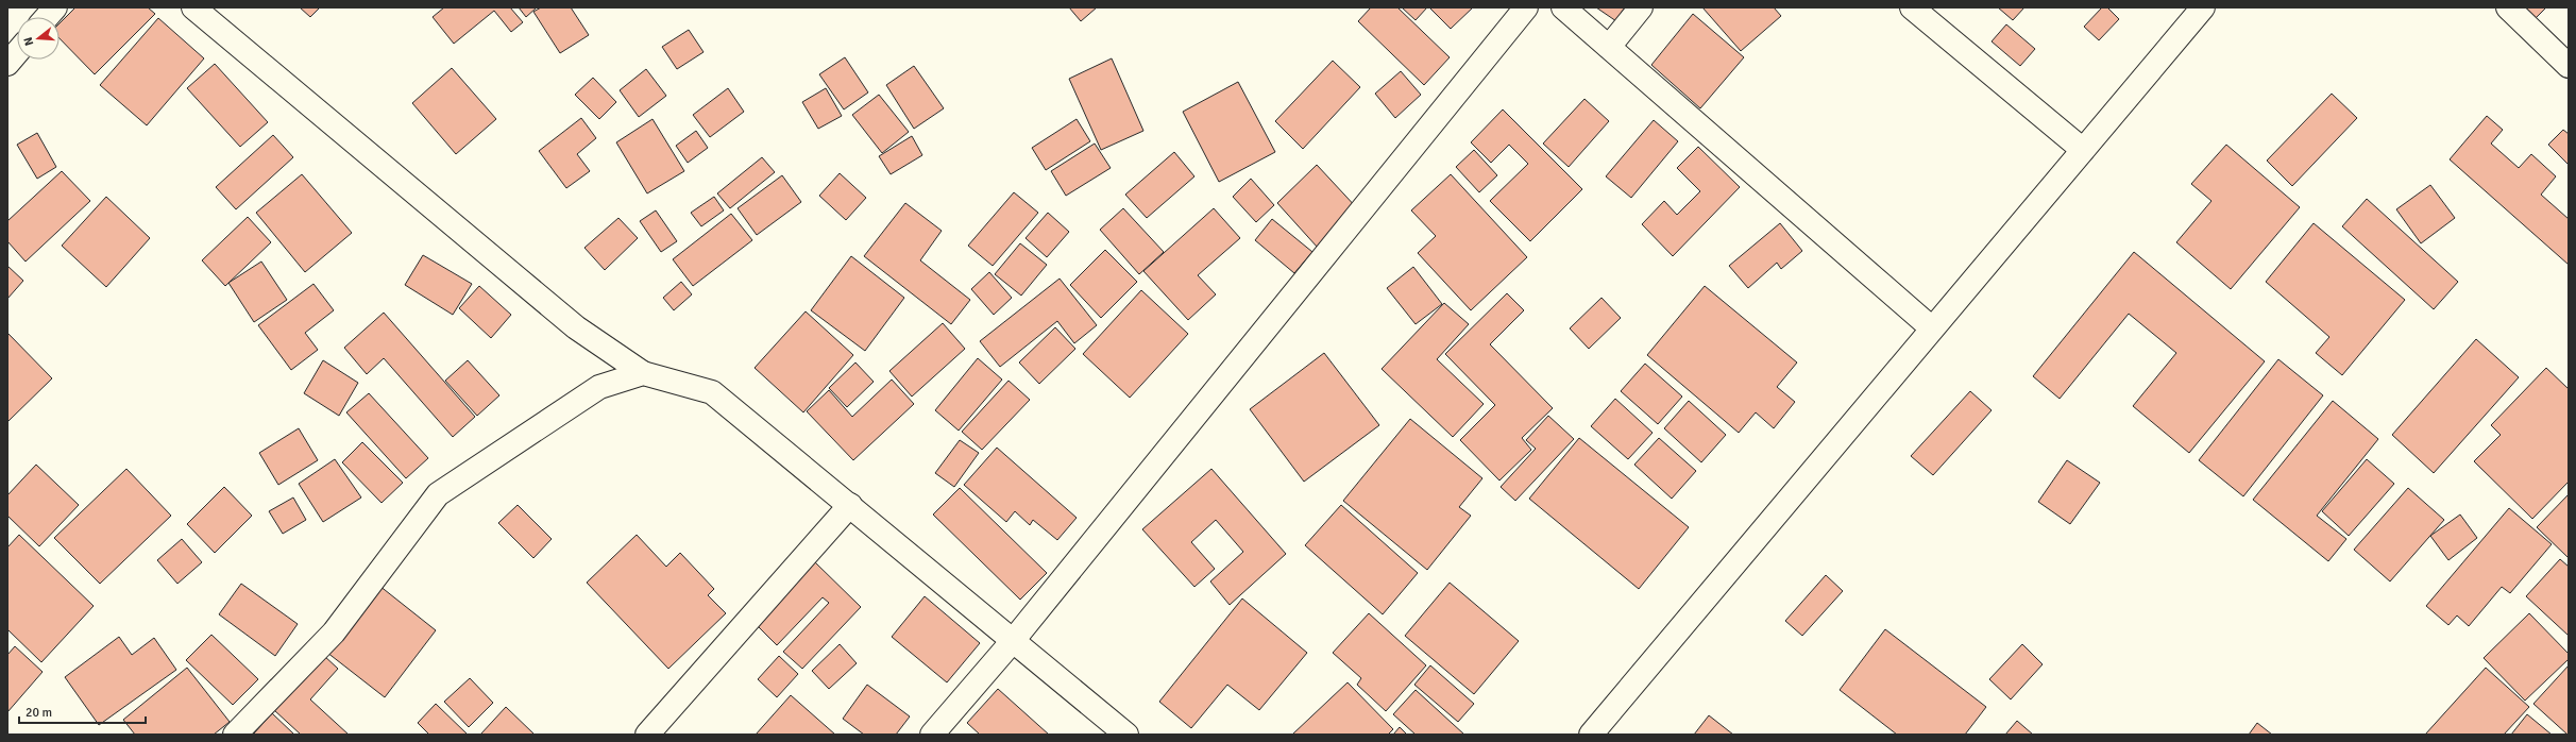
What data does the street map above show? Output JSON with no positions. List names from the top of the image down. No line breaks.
{"scale_bar":"20 m","north":"left"}
